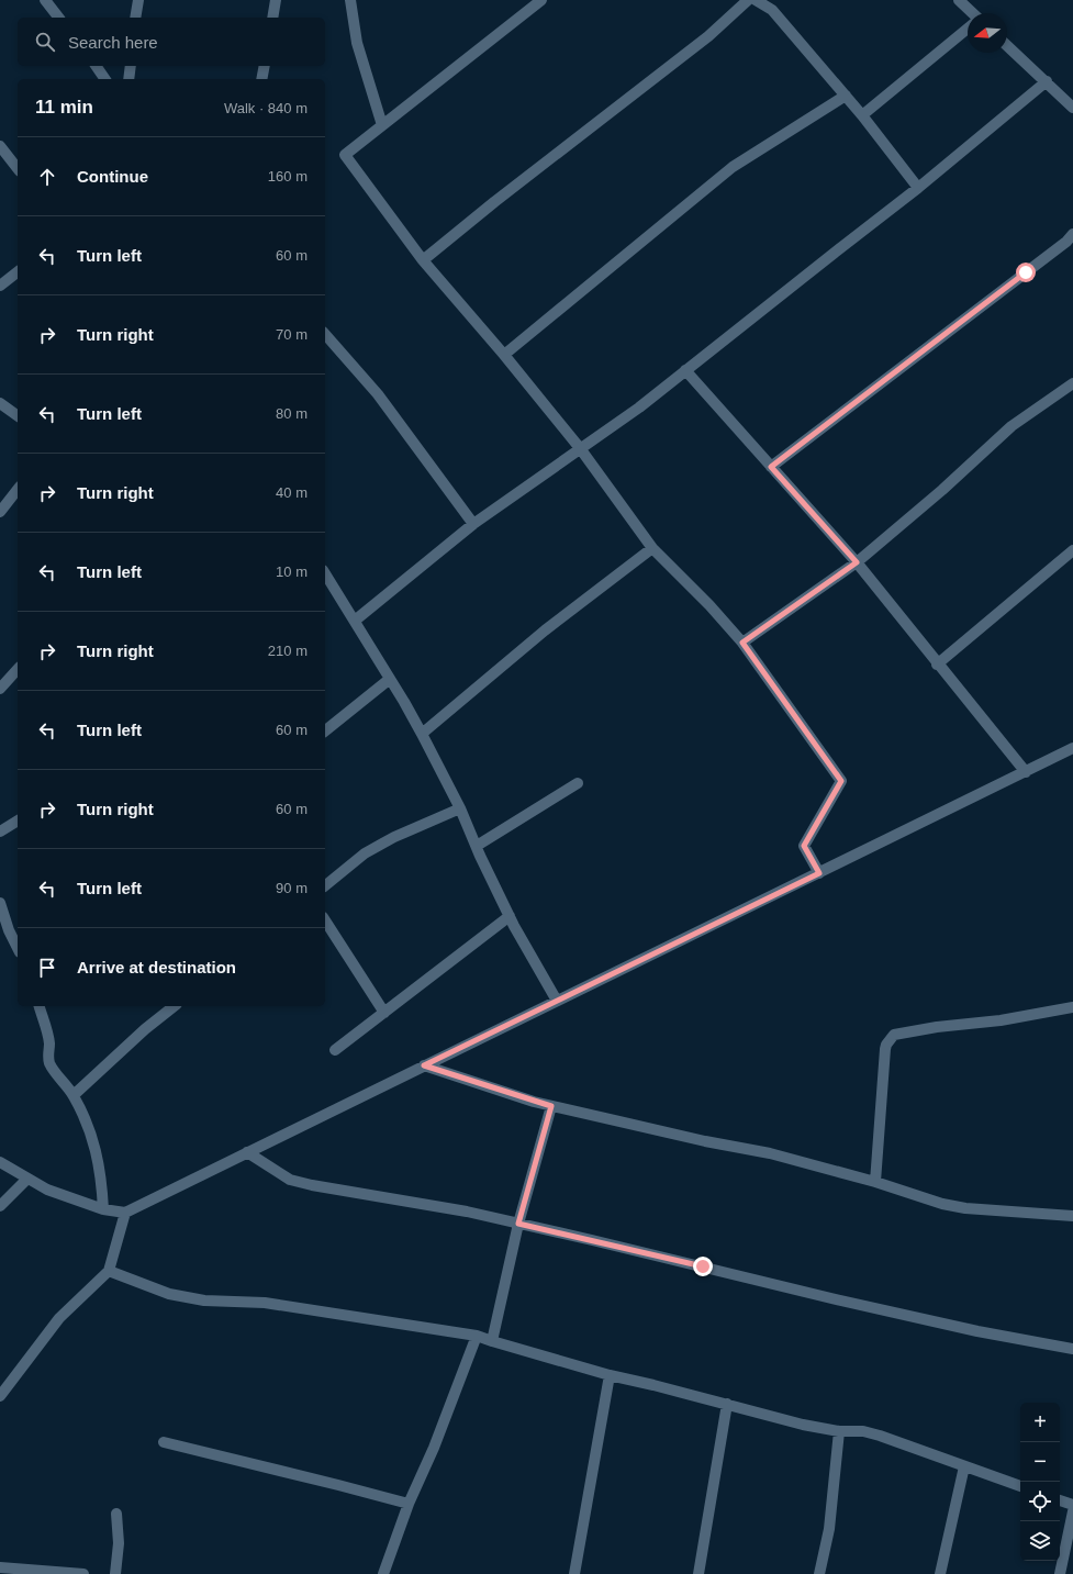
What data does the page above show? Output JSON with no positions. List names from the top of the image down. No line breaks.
{"north":"left","page":{"search":"Search here","heading":["11 min","Walk · 840 m"],"list":[["Continue","160 m"],["Turn left","60 m"],["Turn right","70 m"],["Turn left","80 m"],["Turn right","40 m"],["Turn left","10 m"],["Turn right","210 m"],["Turn left","60 m"],["Turn right","60 m"],["Turn left","90 m"],"Arrive at destination"],"map_buttons":["+","−"]}}
